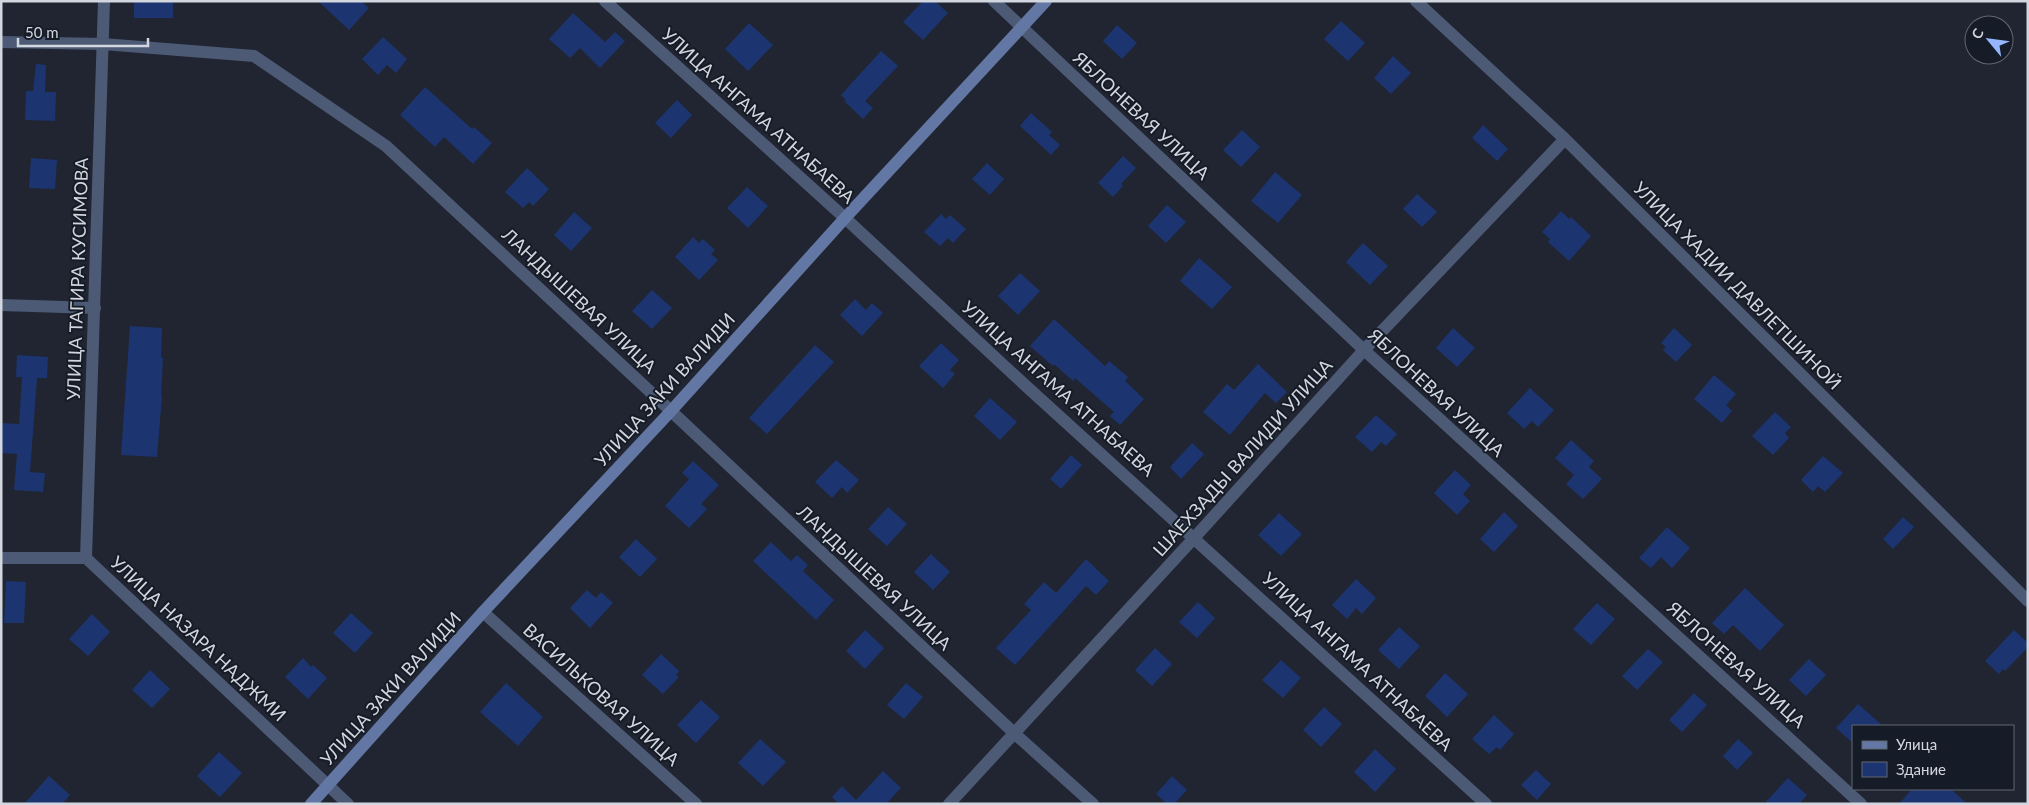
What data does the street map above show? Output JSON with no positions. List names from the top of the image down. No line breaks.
{"streets":{"street":["УЛИЦА АНГАМА АТНАБАЕВА","ЯБЛОНЕВАЯ УЛИЦА","УЛИЦА ТАГИРА КУСИМОВА","УЛИЦА ХАДИИ ДАВЛЕТШИНОЙ","ЛАНДЫШЕВАЯ УЛИЦА","УЛИЦА ЗАКИ ВАЛИДИ","ШАЕХЗАДЫ ВАЛИДИ УЛИЦА","УЛИЦА НАЗАРА НАДЖМИ","ВАСИЛЬКОВАЯ УЛИЦА"]},"crossings":[["УЛИЦА АНГАМА АТНАБАЕВА","УЛИЦА ЗАКИ ВАЛИДИ"],["УЛИЦА АНГАМА АТНАБАЕВА","ШАЕХЗАДЫ ВАЛИДИ УЛИЦА"],["ЯБЛОНЕВАЯ УЛИЦА","УЛИЦА ЗАКИ ВАЛИДИ"],["ЯБЛОНЕВАЯ УЛИЦА","ШАЕХЗАДЫ ВАЛИДИ УЛИЦА"],["УЛИЦА ТАГИРА КУСИМОВА","ЛАНДЫШЕВАЯ УЛИЦА"],["УЛИЦА ТАГИРА КУСИМОВА","УЛИЦА НАЗАРА НАДЖМИ"],["УЛИЦА ХАДИИ ДАВЛЕТШИНОЙ","ШАЕХЗАДЫ ВАЛИДИ УЛИЦА"],["ЛАНДЫШЕВАЯ УЛИЦА","УЛИЦА ЗАКИ ВАЛИДИ"],["ЛАНДЫШЕВАЯ УЛИЦА","ШАЕХЗАДЫ ВАЛИДИ УЛИЦА"],["УЛИЦА ЗАКИ ВАЛИДИ","УЛИЦА НАЗАРА НАДЖМИ"],["УЛИЦА ЗАКИ ВАЛИДИ","ВАСИЛЬКОВАЯ УЛИЦА"]],"legend":["Улица","Здание"],"scale_bar":"50 m","north":"top left"}
